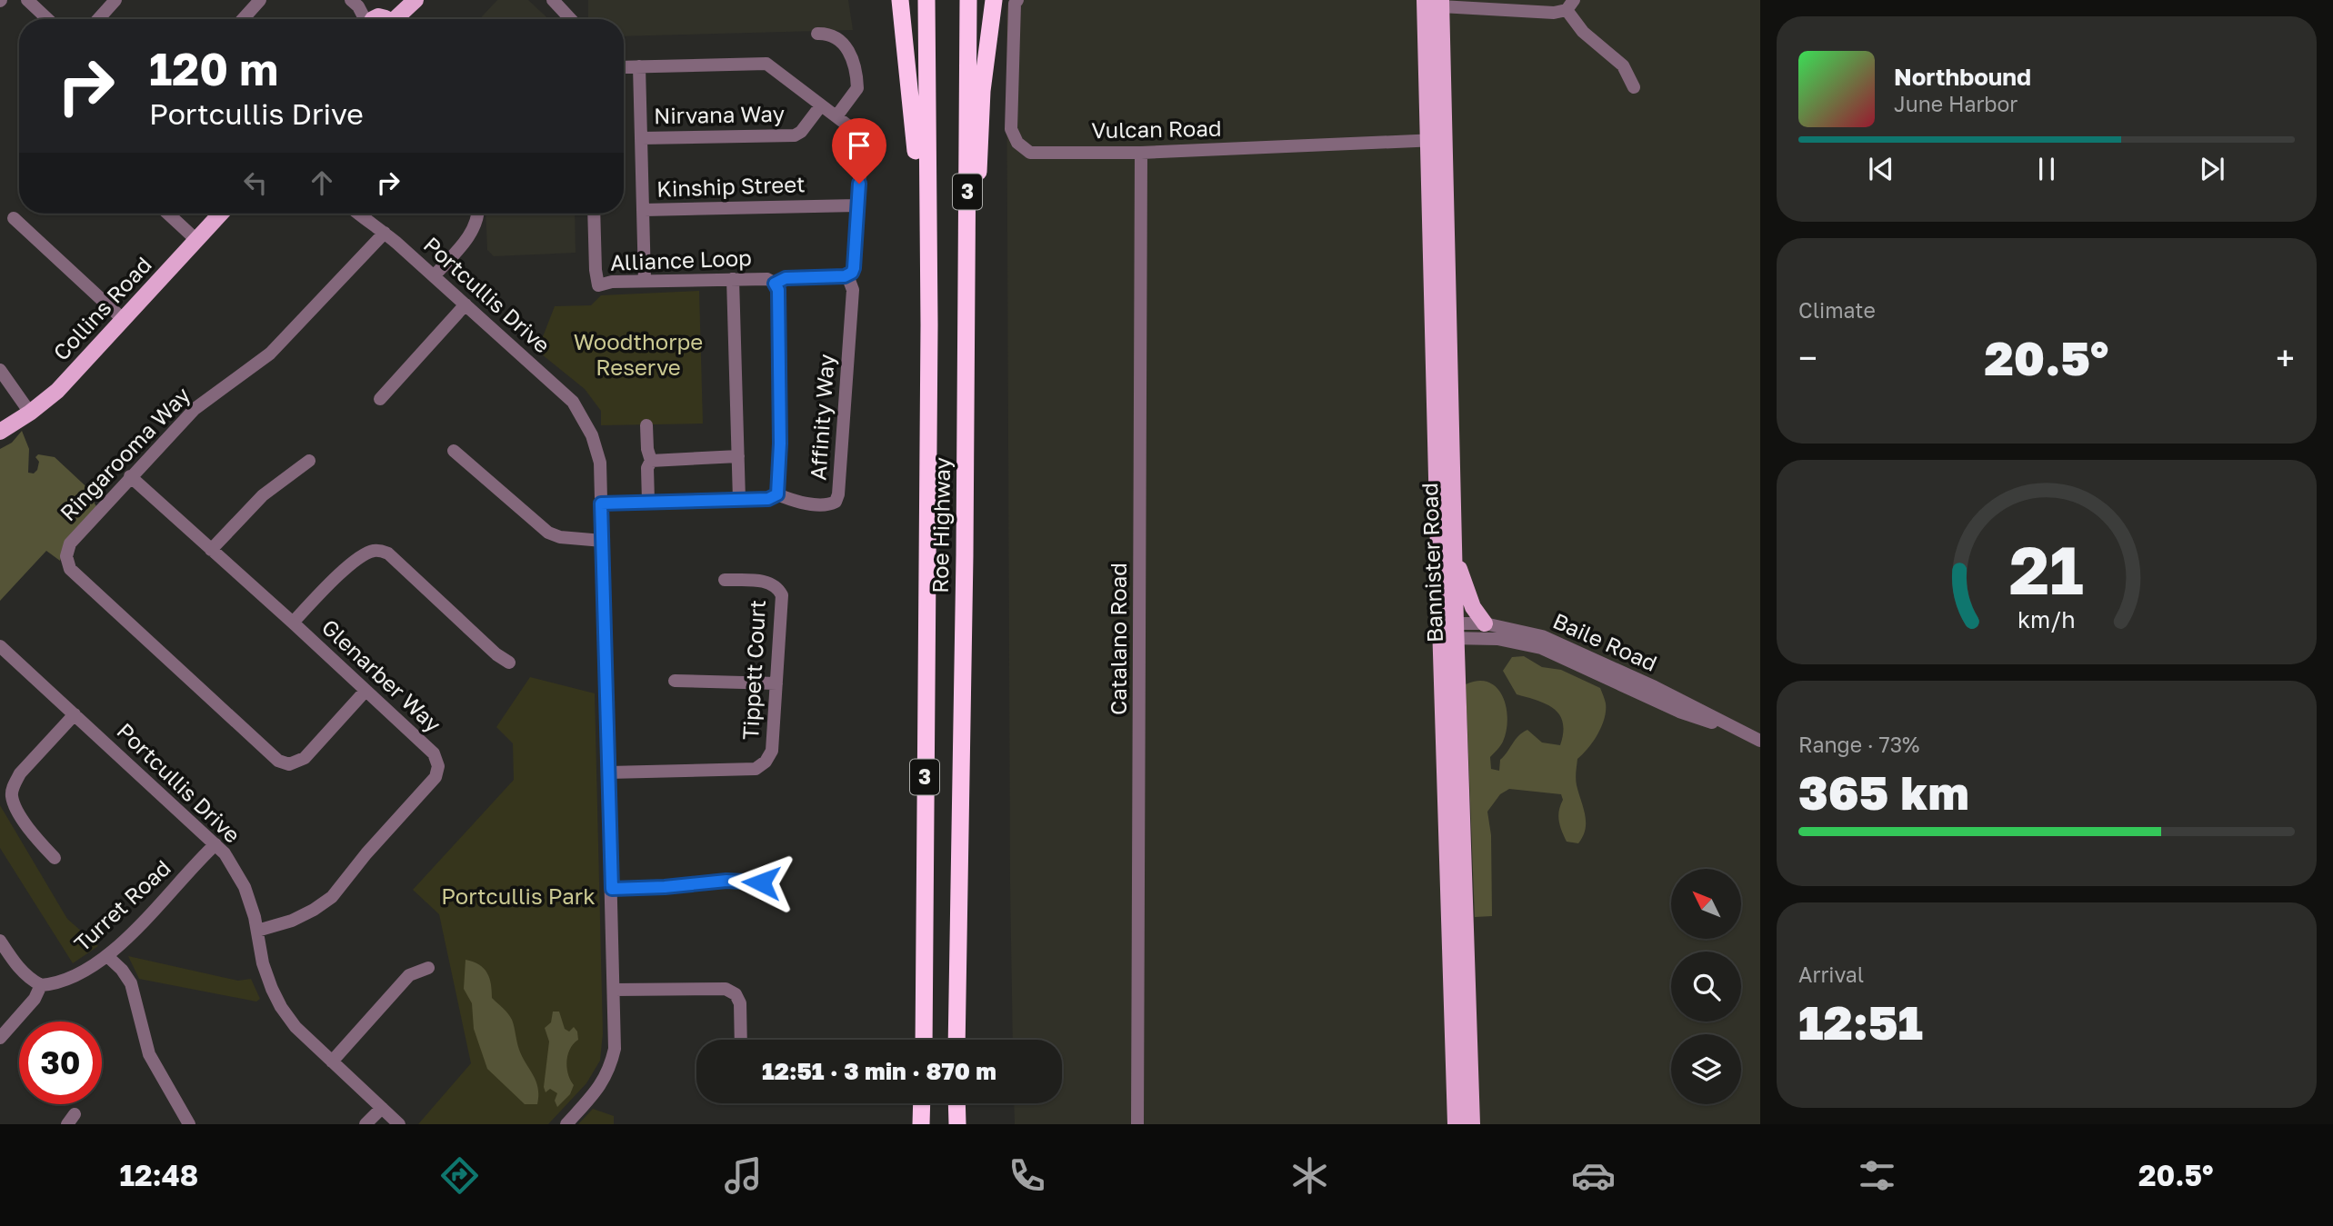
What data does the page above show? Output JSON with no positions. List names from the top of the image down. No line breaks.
{"streets":{"highway":["3","Roe Highway"],"main road":["Collins Road","Bannister Road"],"street":["Nirvana Way","Vulcan Road","Kinship Street","Alliance Loop","Portcullis Drive","Affinity Way","Ringarooma Way","Catalano Road","Baile Road","Tippett Court","Glenarber Way","Turret Road"]},"crossings":[["Vulcan Road","Bannister Road"],["Vulcan Road","Catalano Road"],["Alliance Loop","Affinity Way"],["Portcullis Drive","Ringarooma Way"],["Portcullis Drive","Tippett Court"],["Portcullis Drive","Glenarber Way"],["Portcullis Drive","Turret Road"],["Ringarooma Way","Glenarber Way"],["Bannister Road","Baile Road"]],"parks":["Woodthorpe Reserve","Portcullis Park"],"north":"top left","page":{"turn":["120 m","Portcullis Drive"],"song":["Northbound","June Harbor"],"tile":["Climate",["Range · 73%","365 km"],["Arrival","12:51"]],"heat":["−","20.5°","+"],"limit":"30","trip":"12:51 · 3 min · 870 m","tabs":["12:48","20.5°"],"gauge":["21","km/h"]}}
